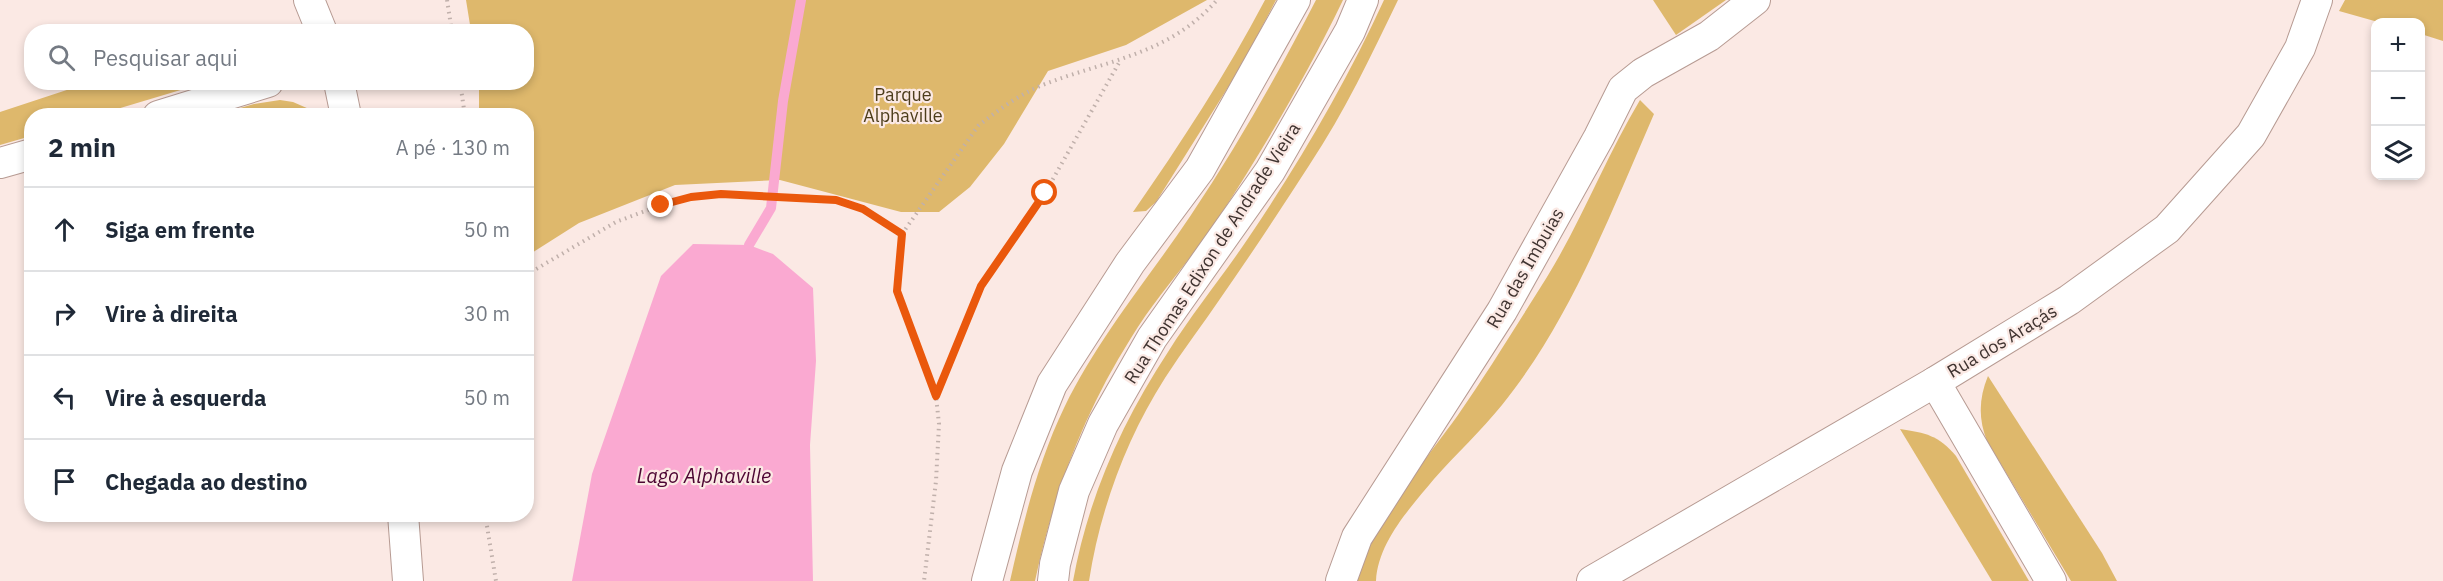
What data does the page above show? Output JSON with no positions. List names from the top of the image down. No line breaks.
{"streets":{"street":["Rua Thomas Edixon de Andrade Vieira","Rua das Imbuias","Rua dos Araçás"]},"water":["Lago Alphaville"],"parks":["Parque Alphaville"],"page":{"map_buttons":["+","−"],"search":"Pesquisar aqui","heading":["2 min","A pé · 130 m"],"list":[["Siga em frente","50 m"],["Vire à direita","30 m"],["Vire à esquerda","50 m"],"Chegada ao destino"]}}
